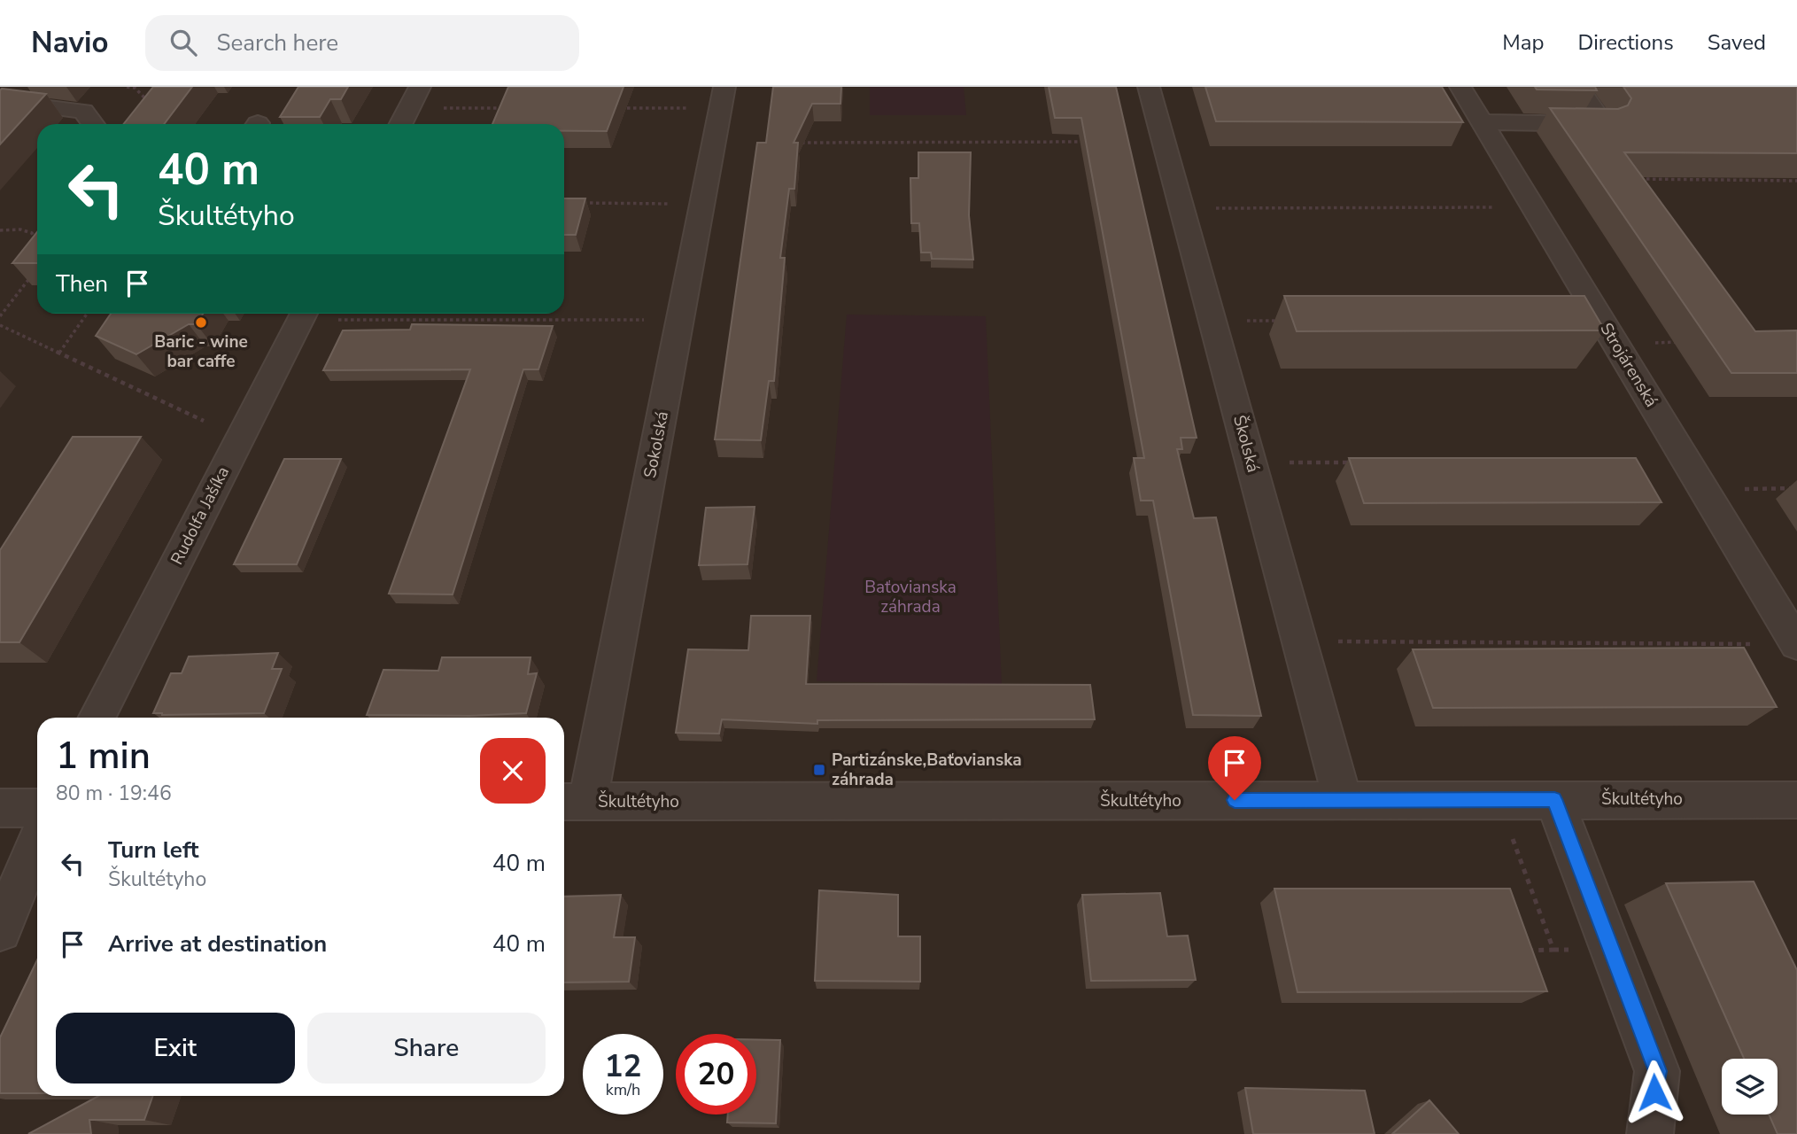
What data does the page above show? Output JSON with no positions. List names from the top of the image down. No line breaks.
{"streets":{"street":["Strojárenská","Školská","Sokolská","Rudolfa Jašíka","Škultétyho"]},"crossings":[["Školská","Škultétyho"],["Sokolská","Škultétyho"]],"parks":["Baťovianska záhrada"],"places":{"other":["Baric - wine bar caffe"],"transit":["Partizánske,Baťovianska záhrada"]},"page":{"header":"Navio","search":"Search here","nav":["Map","Directions","Saved"],"turn":["40 m","Škultétyho"],"then":"Then","heading":["1 min","80 m · 19:46"],"list":[{"name":"Turn left","note":"Škultétyho","value":"40 m"},{"name":"Arrive at destination","value":"40 m"}],"buttons":["Exit","Share"],"speed":"12 km/h","limit":"20"}}
